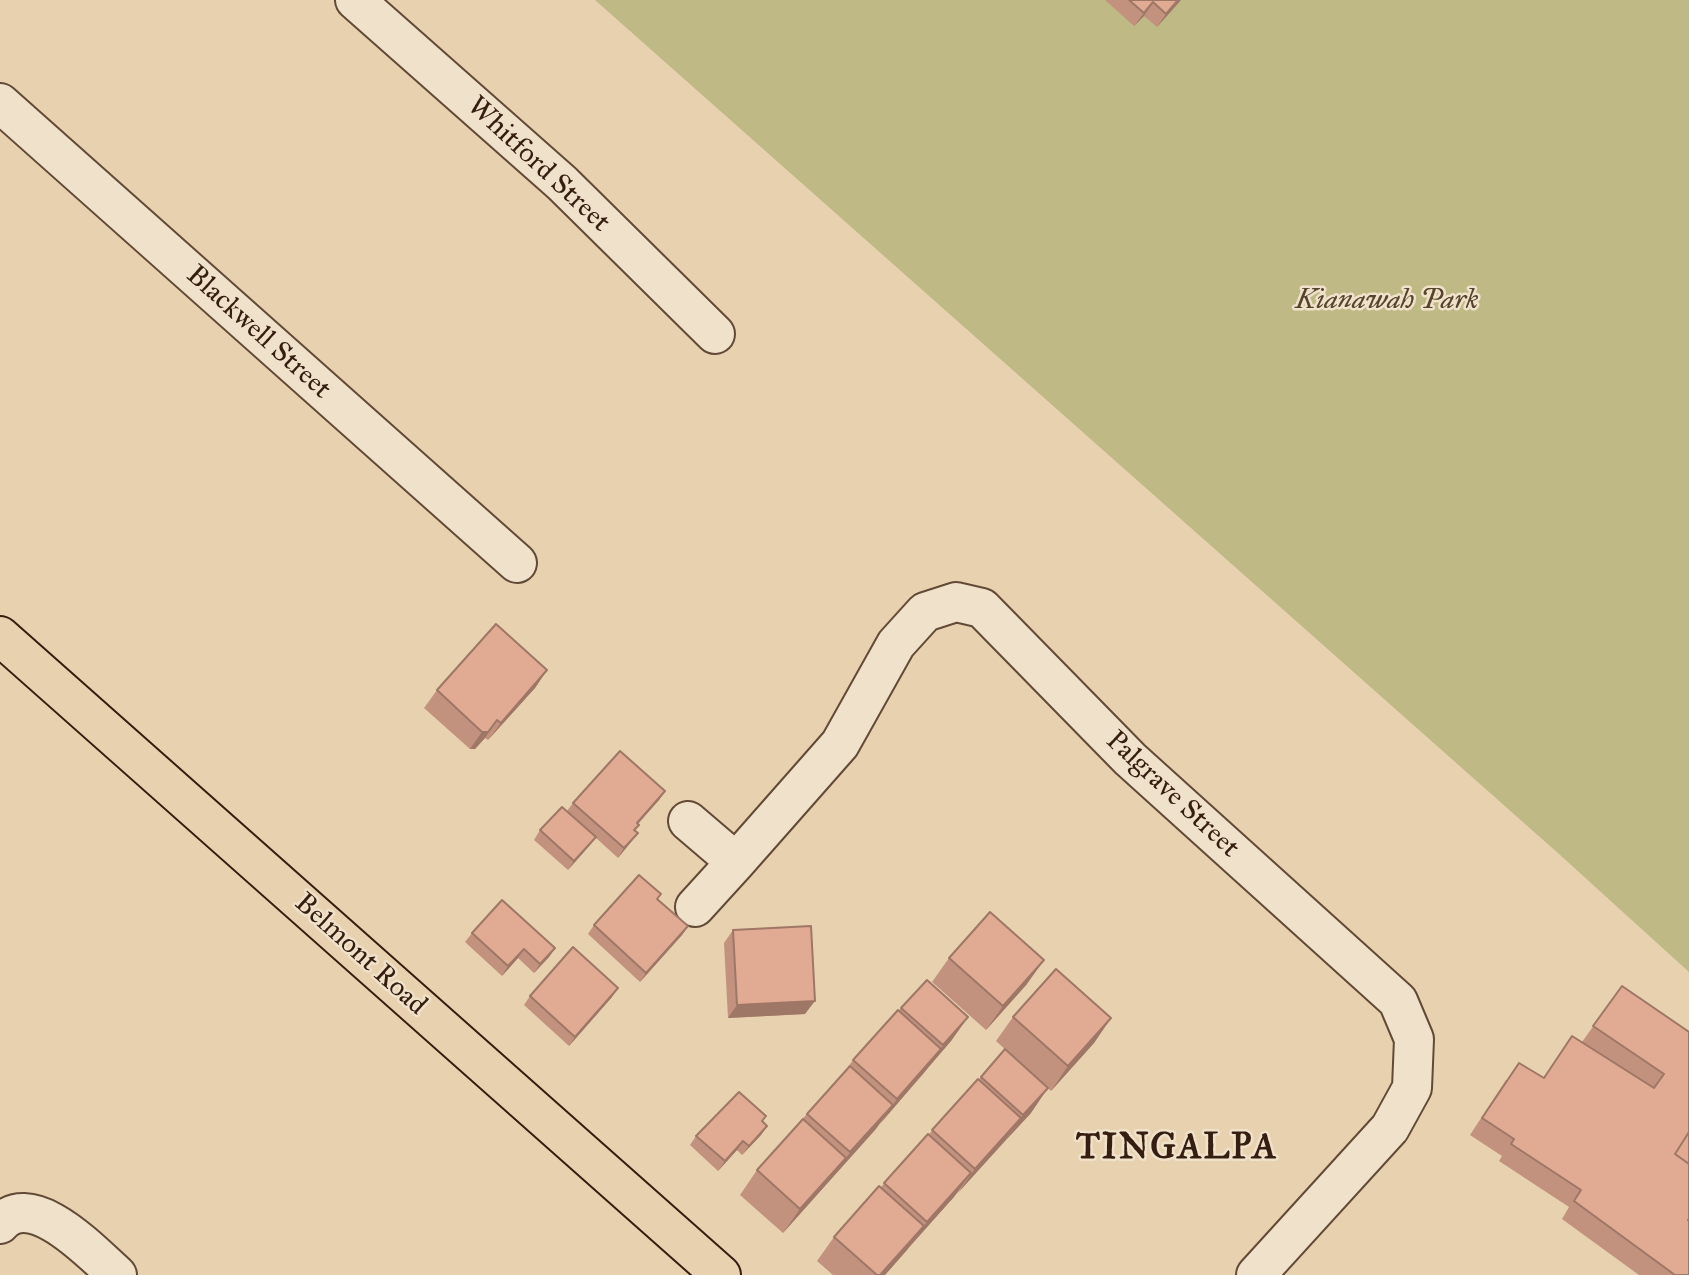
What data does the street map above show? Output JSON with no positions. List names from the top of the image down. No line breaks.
{"streets":{"main road":["Belmont Road"],"street":["Whitford Street","Blackwell Street","Palgrave Street"]},"districts":["TINGALPA"],"parks":["Kianawah Park"]}
